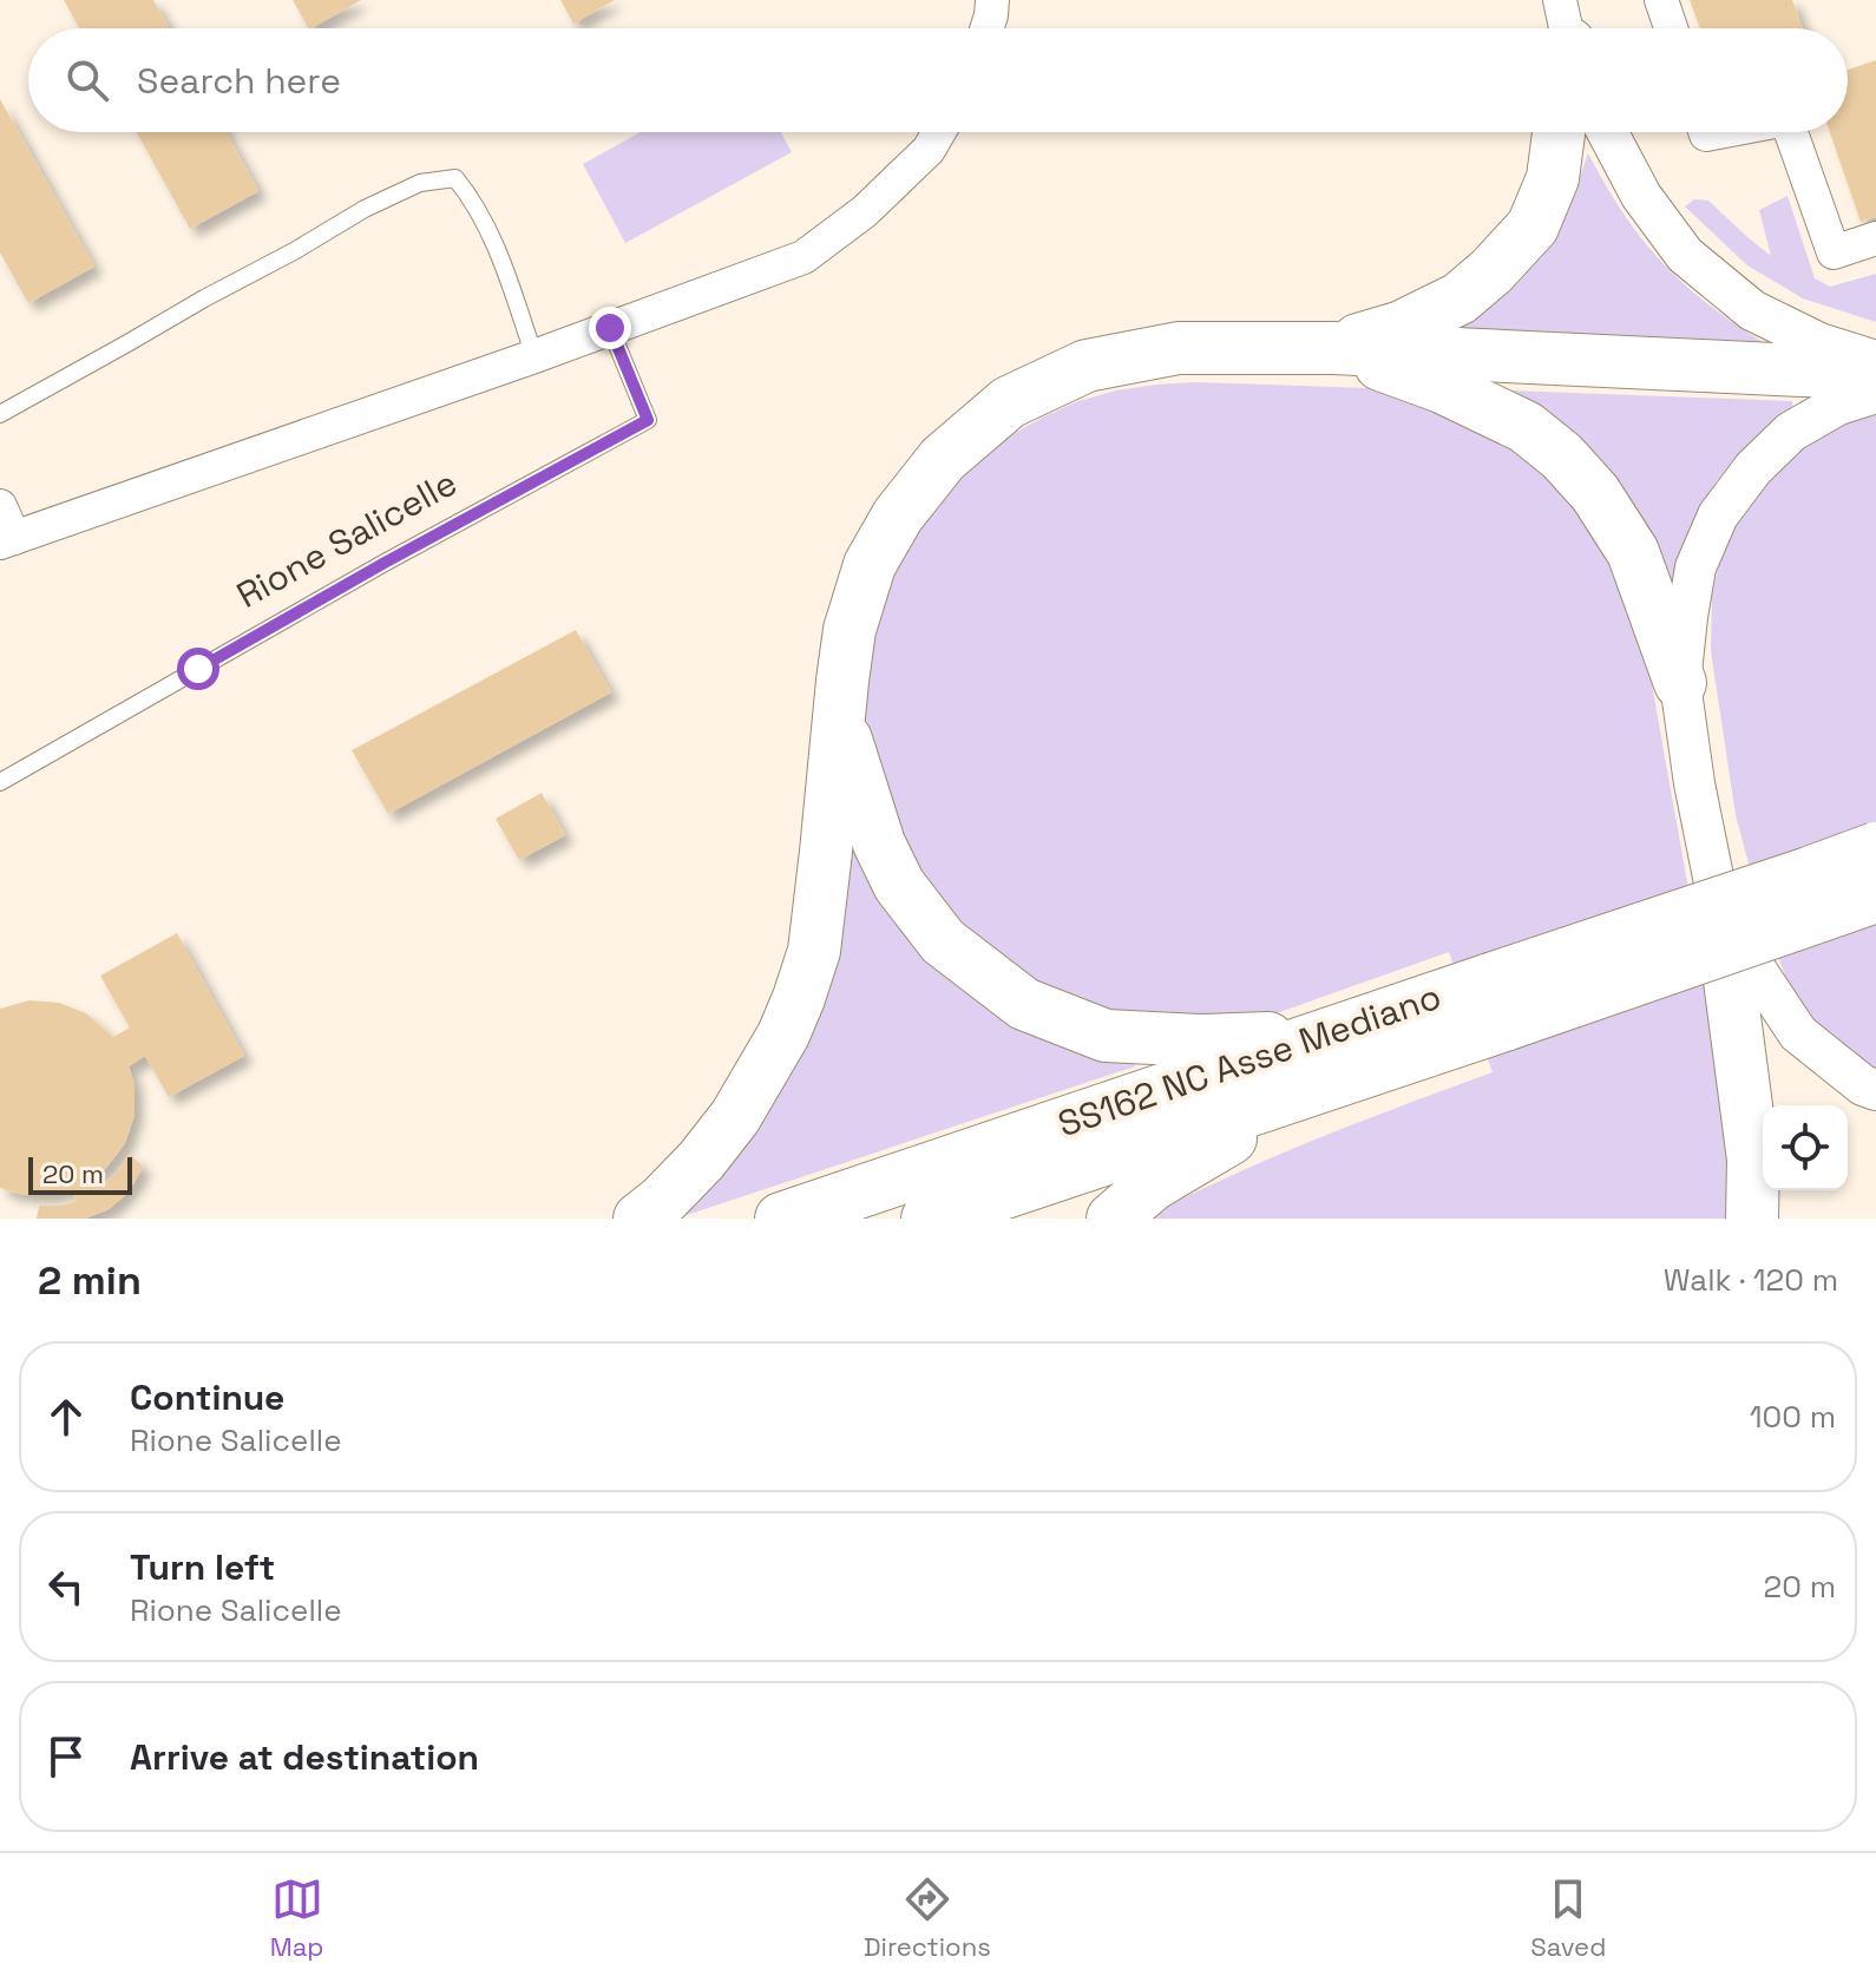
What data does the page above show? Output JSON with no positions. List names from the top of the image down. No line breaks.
{"streets":{"highway":["SS162 NC Asse Mediano"],"lane":["Rione Salicelle"]},"scale_bar":"20 m","page":{"search":"Search here","scale":"20 m","heading":["2 min","Walk · 120 m"],"list":[["Continue","Rione Salicelle","100 m"],["Turn left","Rione Salicelle","20 m"],"Arrive at destination"],"nav":["Map","Directions","Saved"]}}
